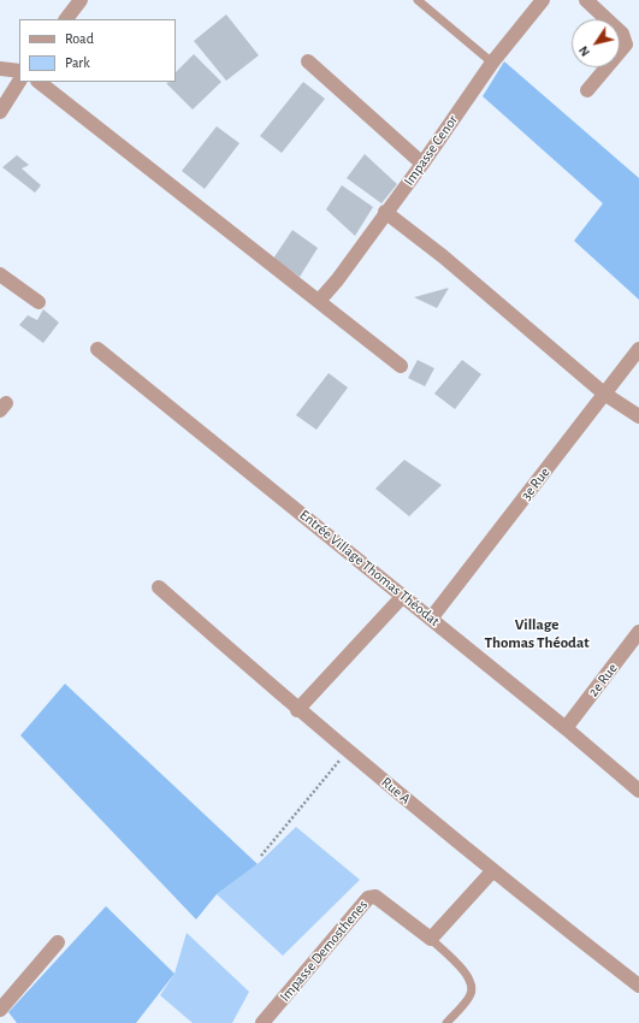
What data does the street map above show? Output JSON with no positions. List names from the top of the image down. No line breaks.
{"streets":{"street":["Impasse Cenor","3e Rue","Entrée Village Thomas Théodat","2e Rue","Rue A","Impasse Demosthenes"]},"crossings":[["3e Rue","Entrée Village Thomas Théodat"],["Entrée Village Thomas Théodat","2e Rue"]],"districts":["Village Thomas Théodat"],"legend":["Road","Park"],"north":"bottom left"}
